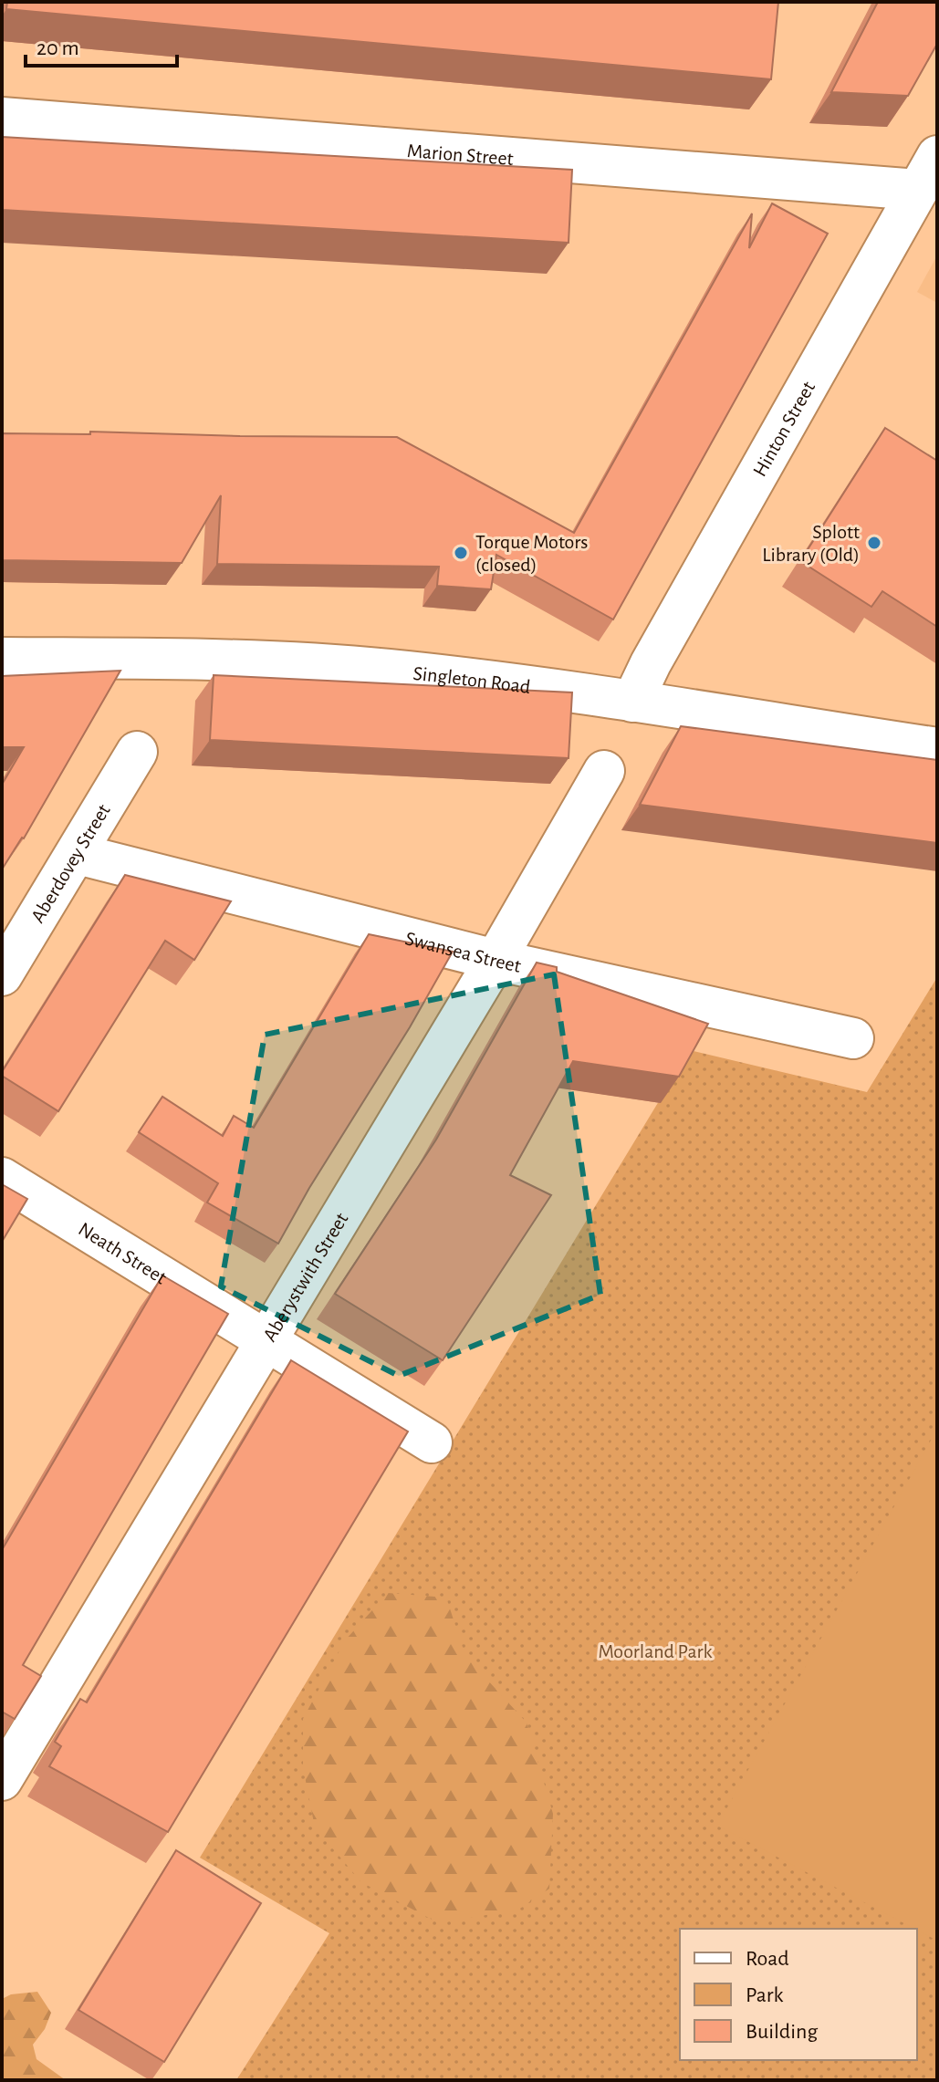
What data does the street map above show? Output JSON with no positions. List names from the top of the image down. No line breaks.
{"streets":{"street":["Marion Street","Hinton Street","Singleton Road","Aberdovey Street","Swansea Street","Neath Street","Aberystwith Street"]},"crossings":[["Marion Street","Hinton Street"],["Hinton Street","Singleton Road"],["Aberdovey Street","Swansea Street"],["Swansea Street","Aberystwith Street"],["Neath Street","Aberystwith Street"]],"parks":["Moorland Park"],"places":["Splott Library (Old)","Torque Motors (closed)"],"legend":["Road","Park","Building"],"scale_bar":"20 m"}
